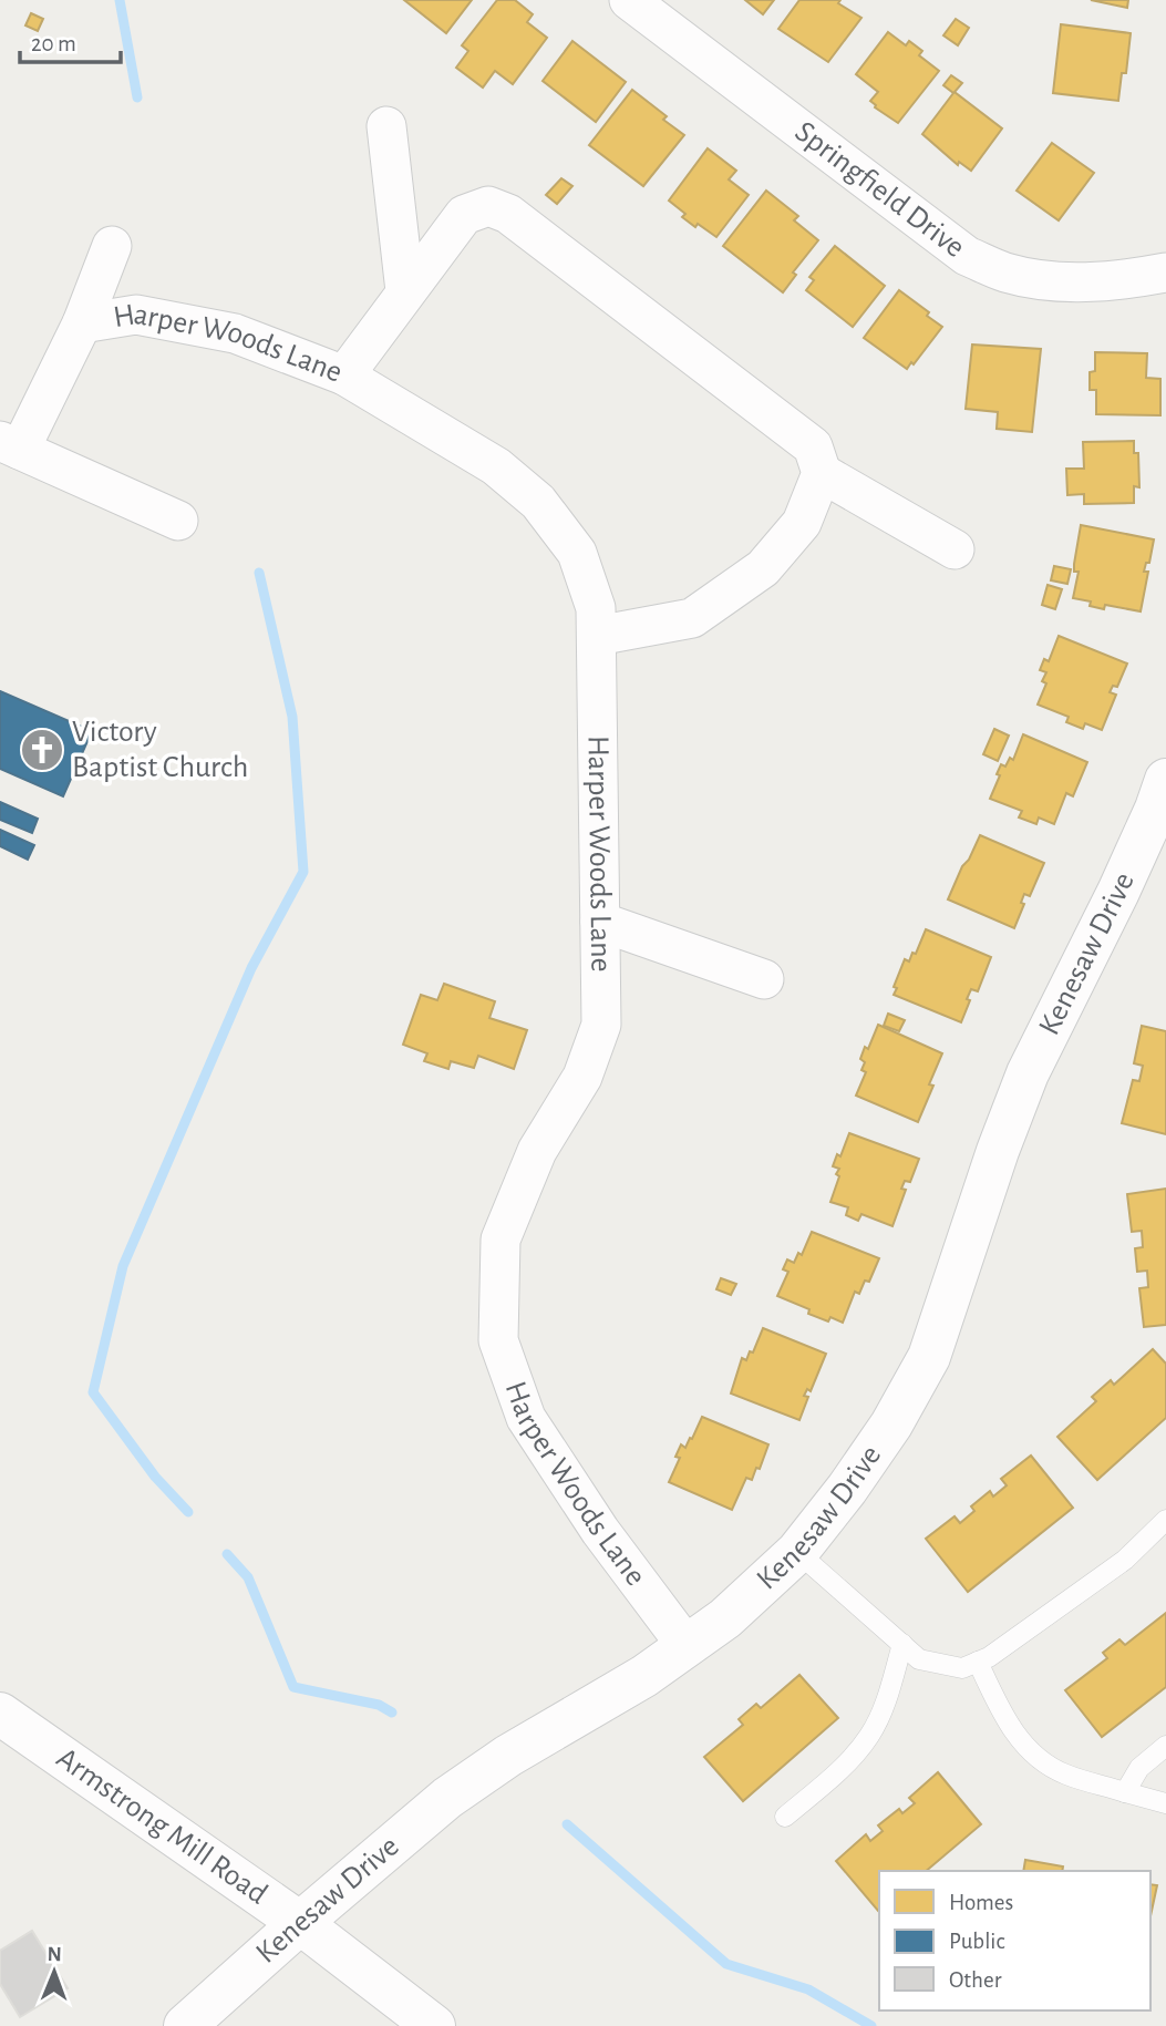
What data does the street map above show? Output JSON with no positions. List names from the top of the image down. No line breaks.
{"streets":{"street":["Springfield Drive","Harper Woods Lane","Kenesaw Drive","Armstrong Mill Road"]},"crossings":[["Harper Woods Lane","Kenesaw Drive"],["Kenesaw Drive","Armstrong Mill Road"]],"places":{"church":["Victory Baptist Church"]},"legend":["Homes","Public","Other"],"scale_bar":"20 m","north":"top"}
